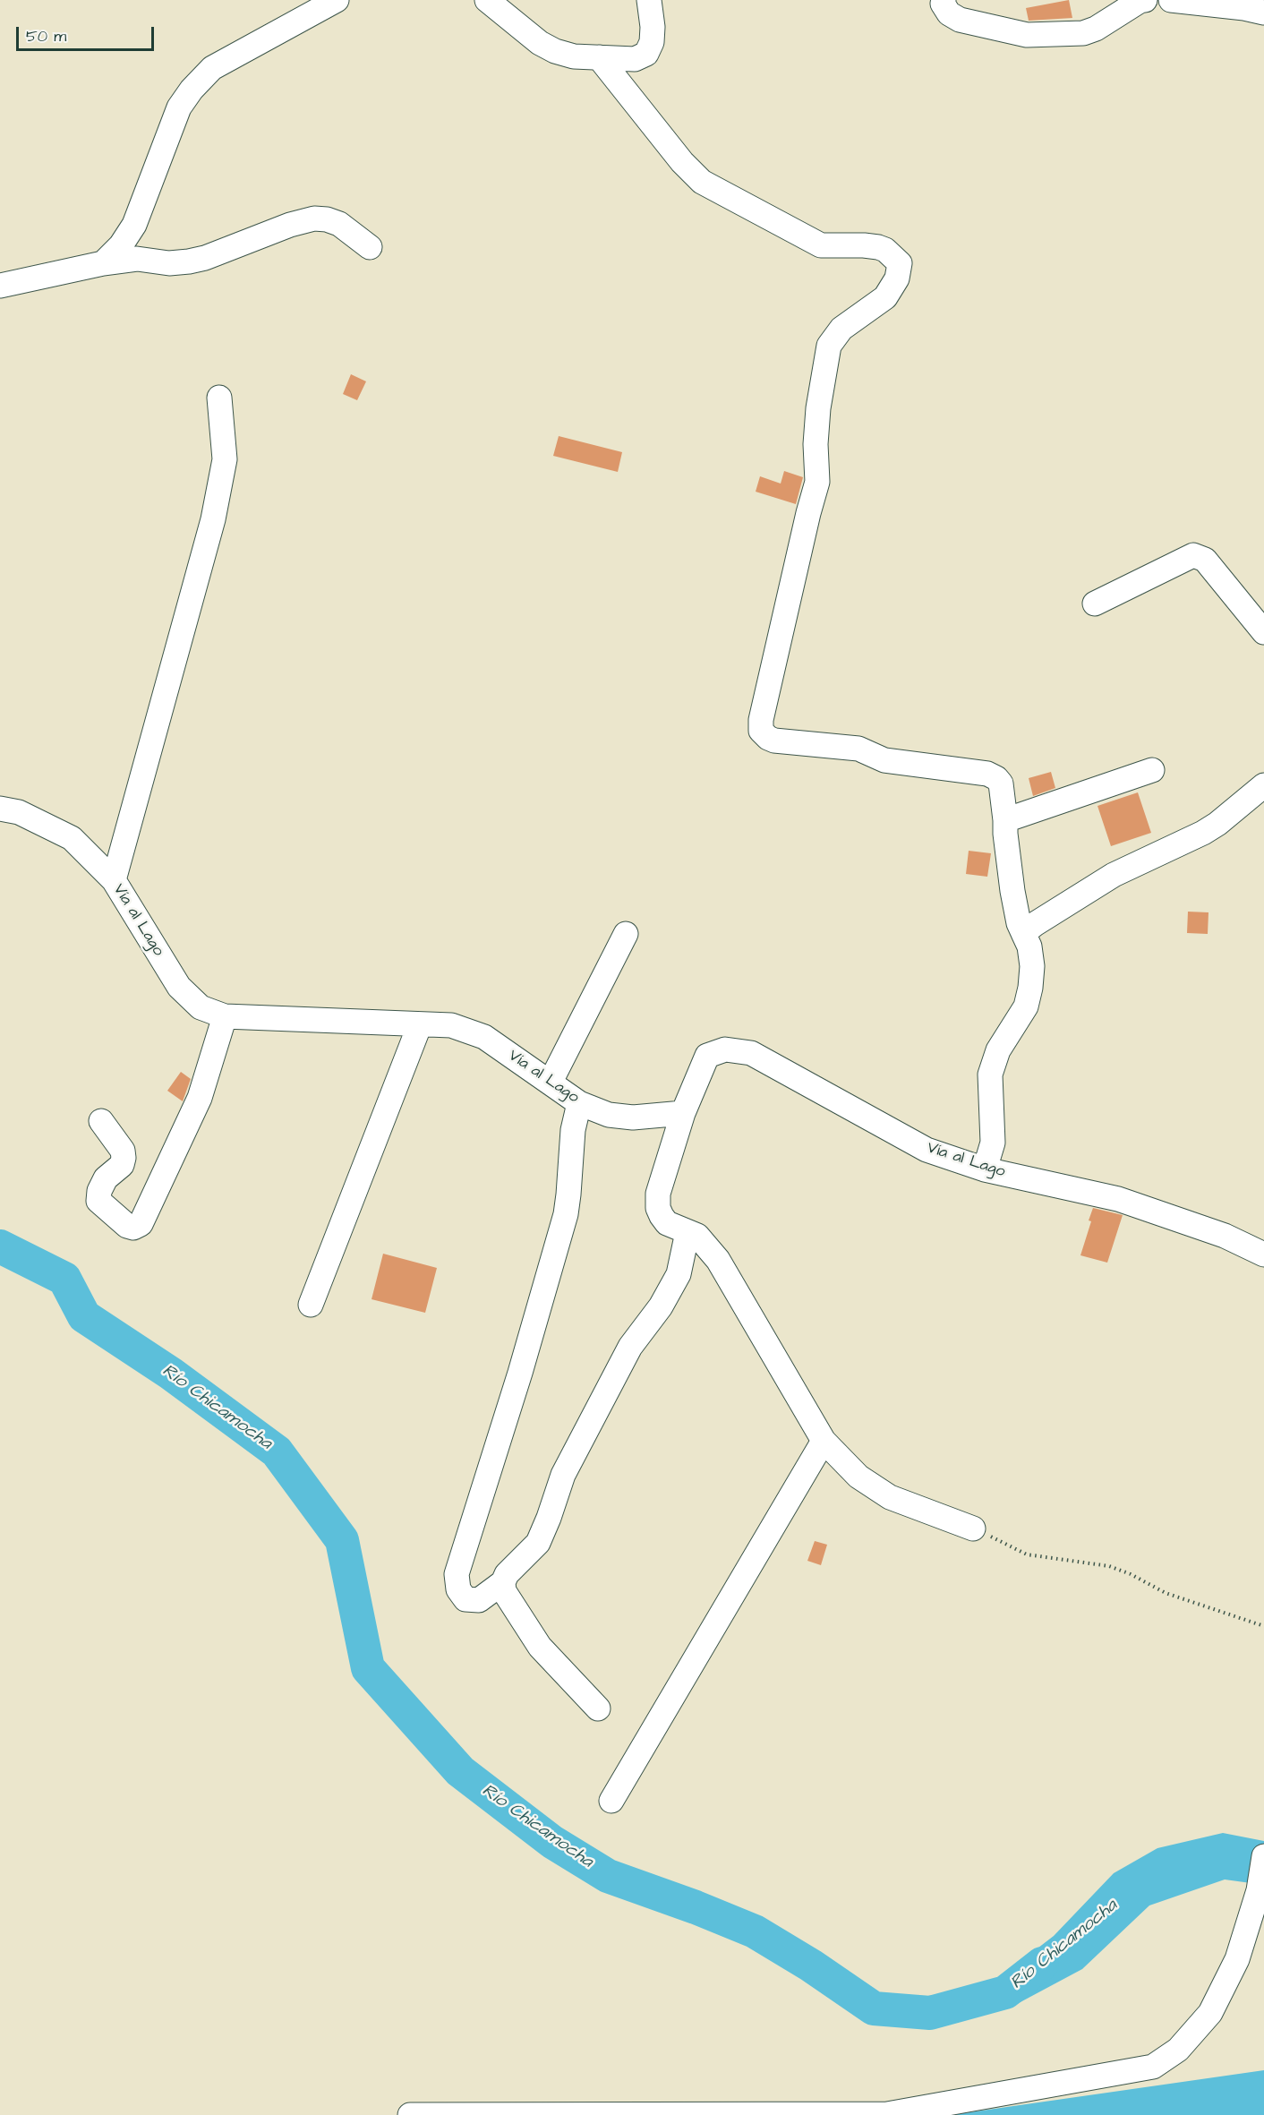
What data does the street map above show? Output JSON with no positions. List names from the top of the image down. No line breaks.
{"streets":{"street":["Vía al Lago"]},"water":["Río Chicamocha"],"scale_bar":"50 m"}
